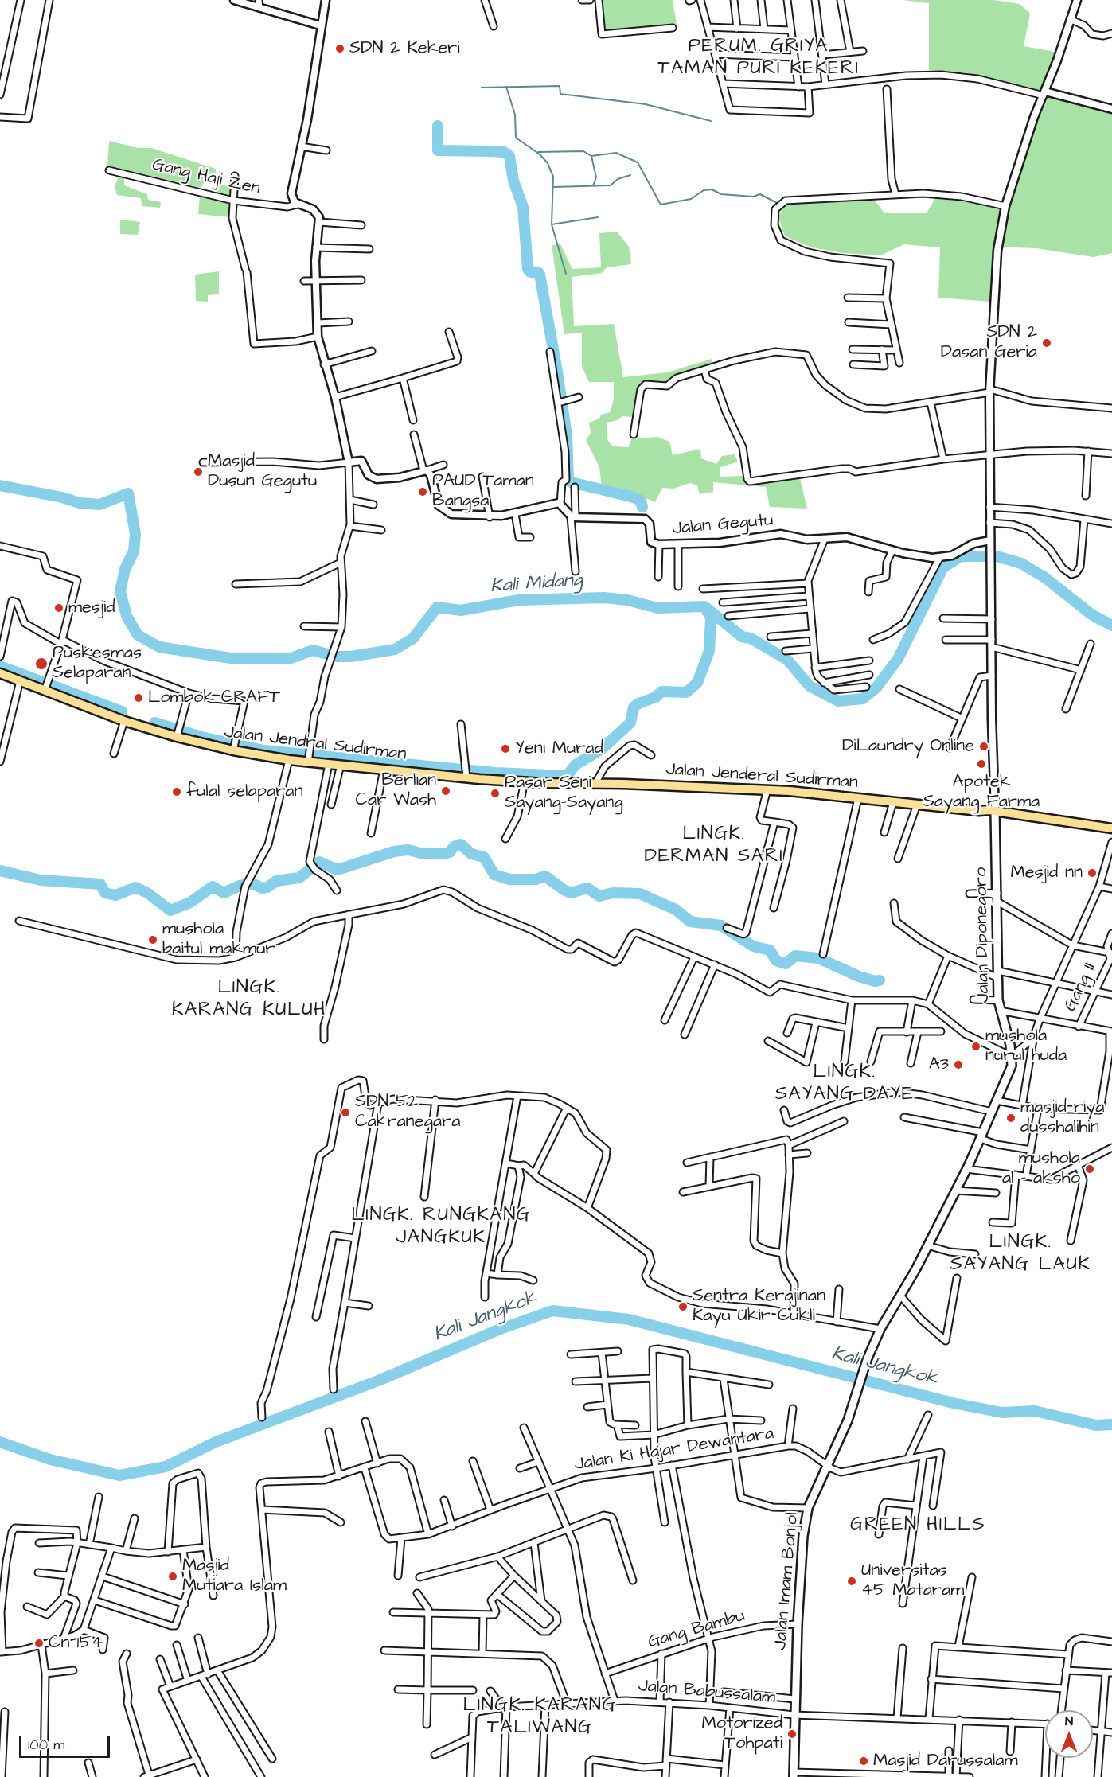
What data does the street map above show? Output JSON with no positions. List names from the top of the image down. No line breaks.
{"streets":{"highway":["Jalan Jendral Sudirman","Jalan Jenderal Sudirman"],"main road":["Jalan Diponegoro","Jalan Imam Bonjol"],"street":["Gang Haji Zen","Jalan Gegutu","Gang II","Jalan Ki Hajar Dewantara","Gang Bambu","Jalan Babussalam"]},"crossings":[["Jalan Gegutu","Jalan Diponegoro"],["Jalan Jendral Sudirman","Jalan Jenderal Sudirman"],["Jalan Jenderal Sudirman","Jalan Diponegoro"],["Jalan Diponegoro","Jalan Imam Bonjol"],["Jalan Ki Hajar Dewantara","Jalan Imam Bonjol"],["Jalan Imam Bonjol","Gang Bambu"],["Jalan Imam Bonjol","Jalan Babussalam"]],"districts":["PERUM. GRIYA TAMAN PURI KEKERI","LINGK. DERMAN SARI","LINGK. KARANG KULUH","LINGK. SAYANG DAYE","LINGK. RUNGKANG JANGKUK","LINGK. SAYANG LAUK","GREEN HILLS","LINGK. KARANG TALIWANG"],"water":["Kali Midang","Kali Jangkok"],"places":["SDN 2 Kekeri","SDN 2 Dasan Geria","Masjid Dusun Gegutu","PAUD Taman Bangsa","mesjid","Puskesmas Selaparan","Lombok CRAFT","DiLaundry Online","Yeni Murad","Apotek Sayang Farma","Berlian Car Wash","fulal selaparan","Pasar Seni Sayang-Sayang","Mesjid nn","mushola baitul makmur","mushola nurul huda","A3","SDN 52 Cakranegara","masjid riya dusshalihin","mushola al - aksho","Sentra Kerajinan Kayu Ukir Cukli","Masjid Mutiara Islam","Universitas 45 Mataram","Cn 154","Motorized Tohpati","Masjid Darussalam"],"scale_bar":"100 m","north":"top"}
